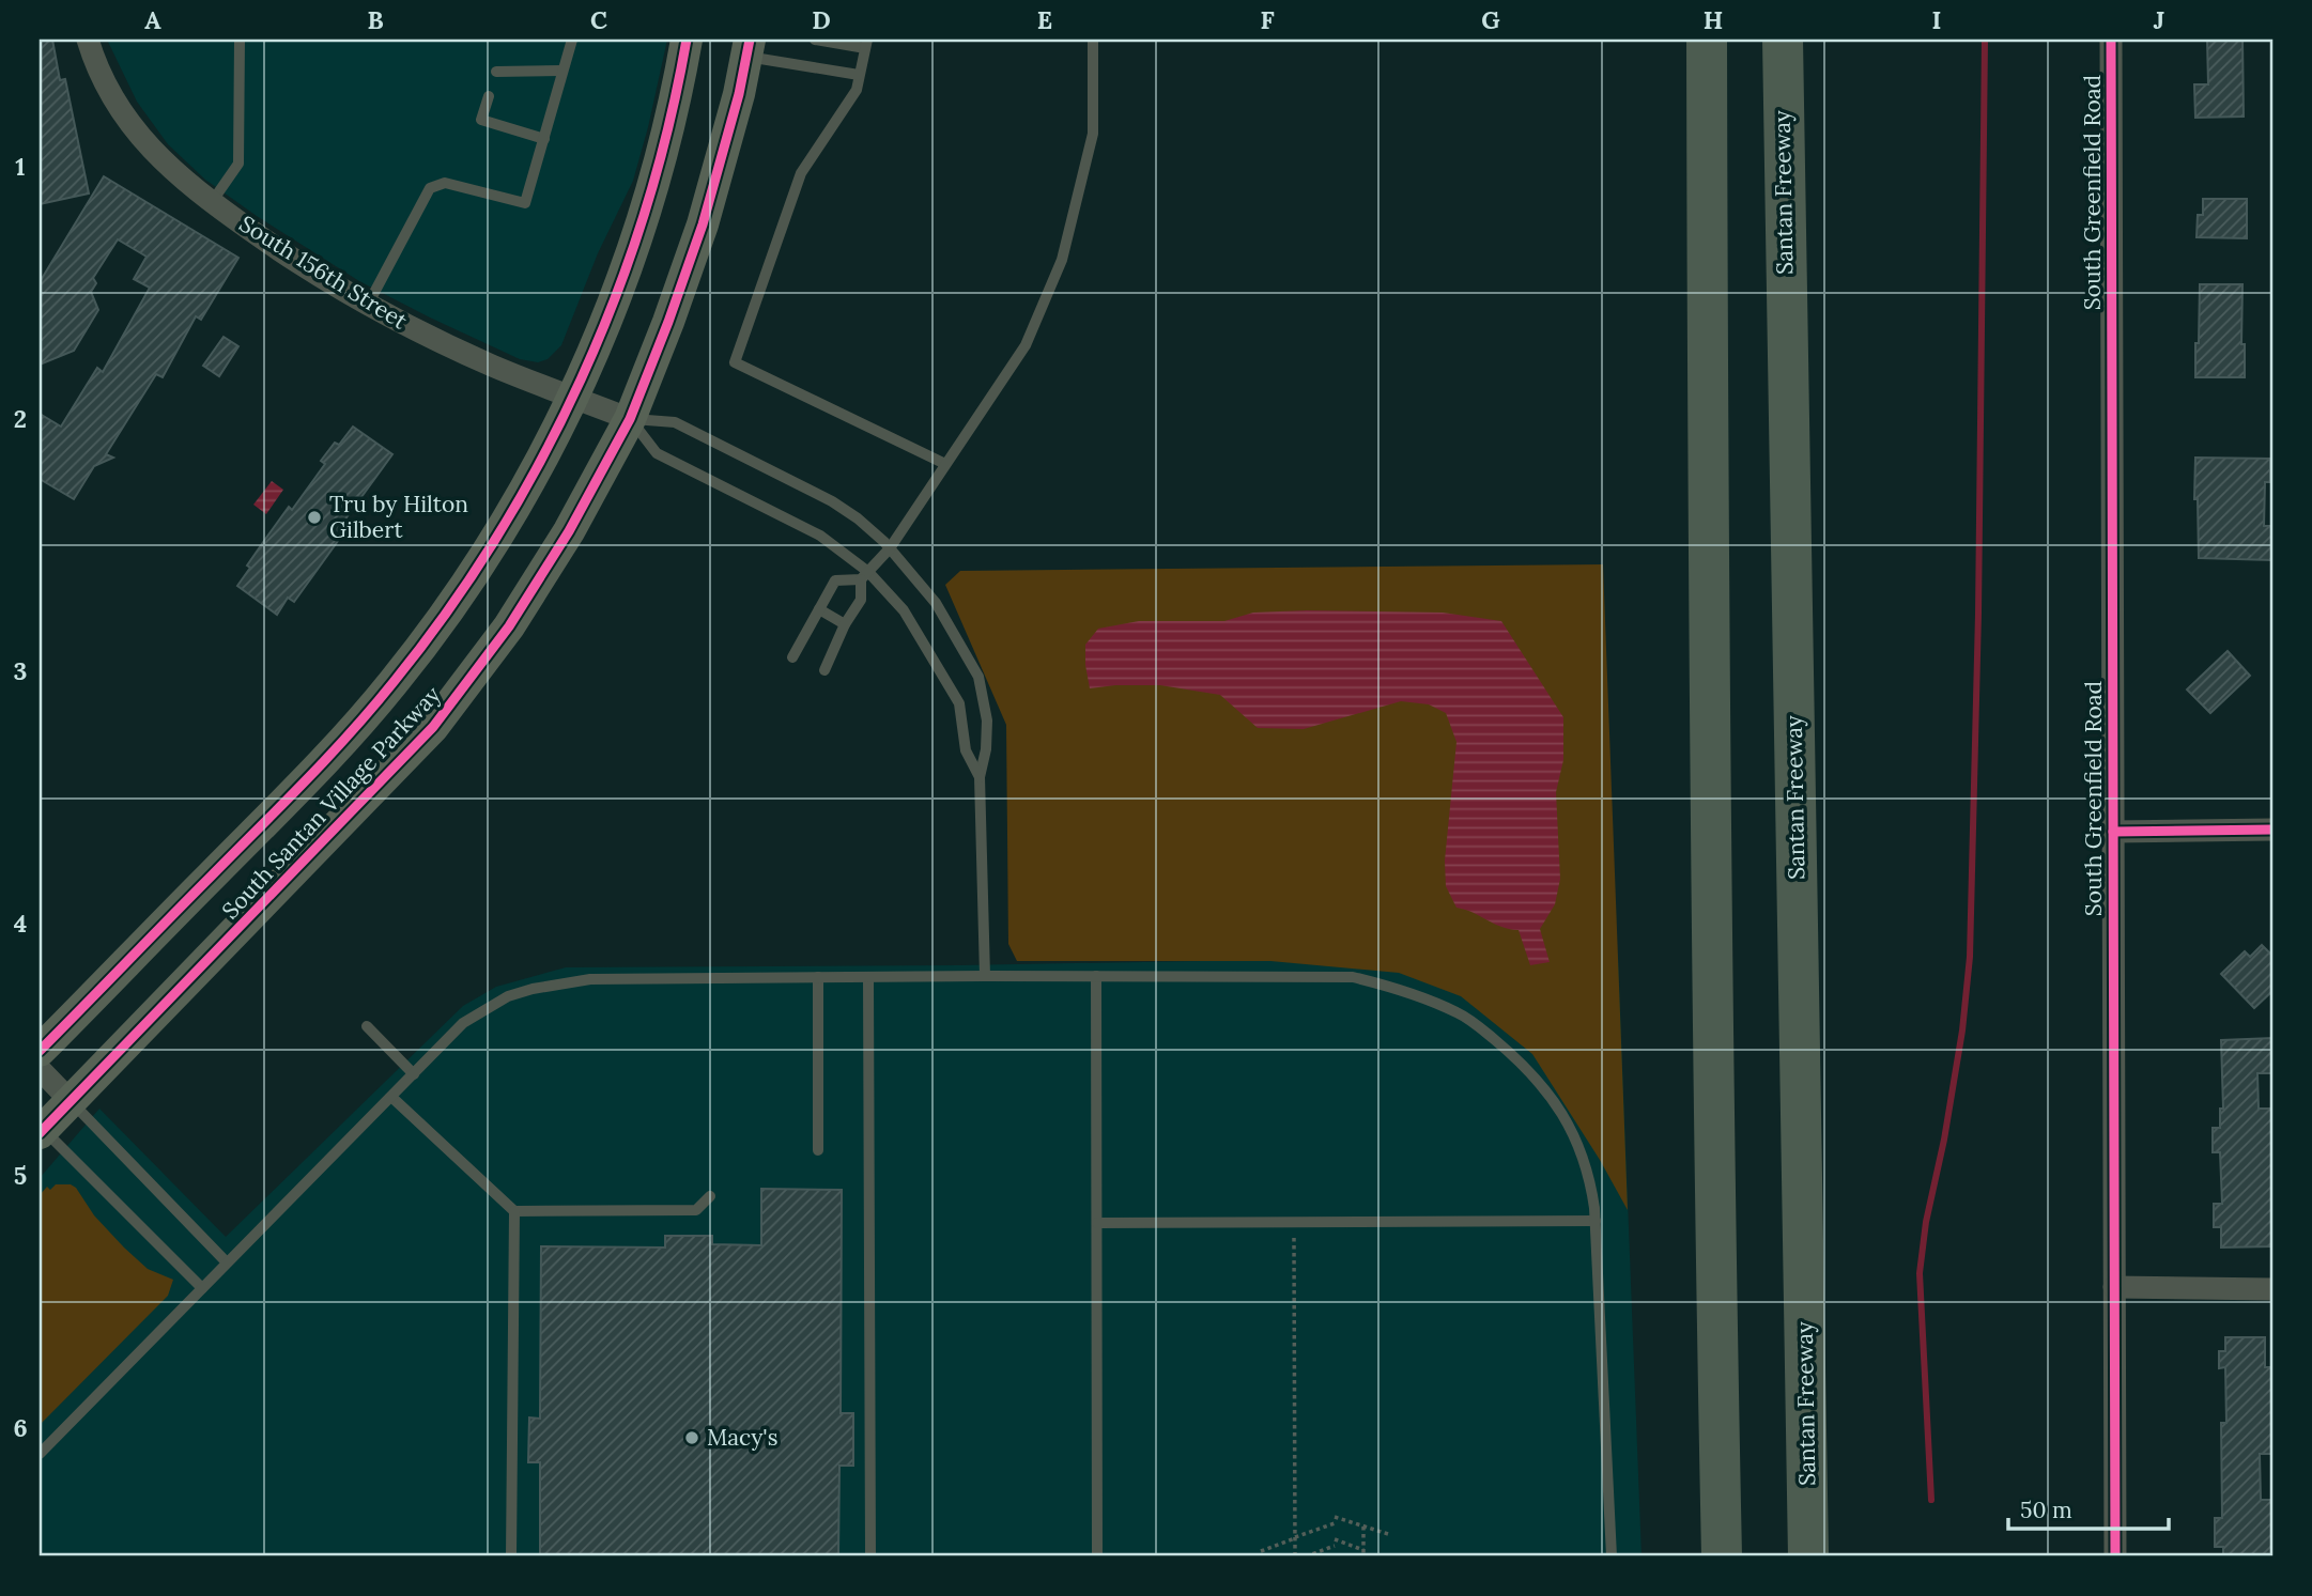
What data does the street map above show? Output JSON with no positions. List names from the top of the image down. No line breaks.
{"streets":{"highway":["Santan Freeway"],"main road":["South Santan Village Parkway"],"street":["South Greenfield Road","South 156th Street"]},"crossings":[["South 156th Street","South Santan Village Parkway"]],"places":["Tru by Hilton Gilbert","Macy's"],"scale_bar":"50 m","grid":{"columns":["A","B","C","D","E","F","G","H","I","J"],"rows":["1","2","3","4","5","6"]}}
